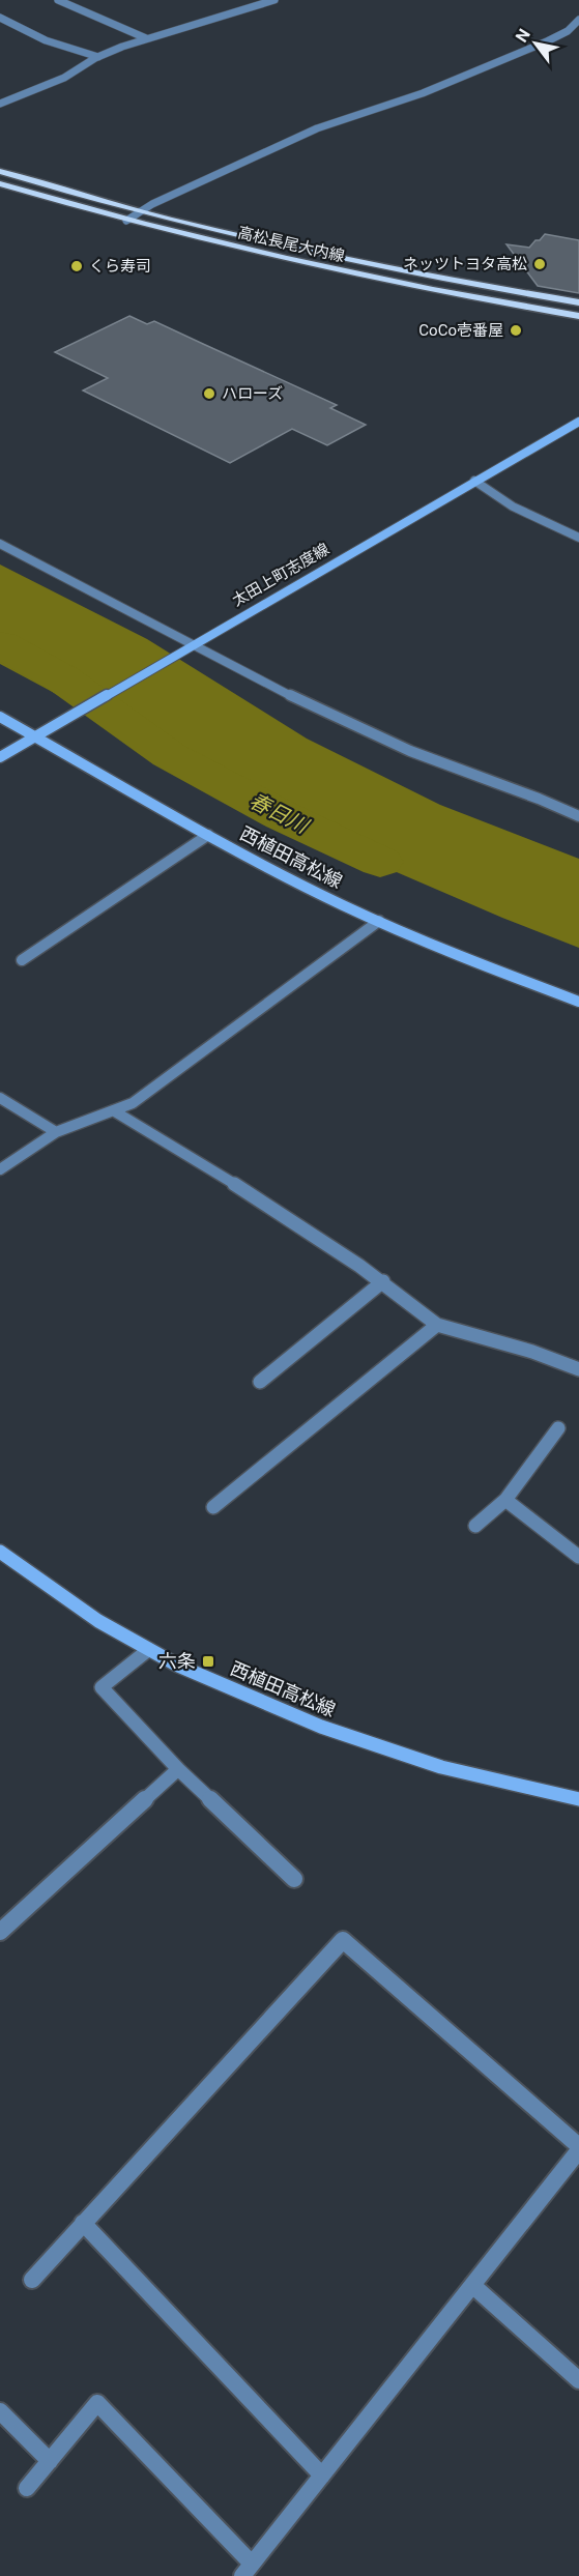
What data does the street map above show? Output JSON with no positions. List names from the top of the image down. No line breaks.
{"streets":{"main road":["高松長尾大内線","太田上町志度線","西植田高松線"]},"crossings":[["太田上町志度線","西植田高松線"]],"water":["春日川"],"places":{"other":["ネッツトヨタ高松","くら寿司","CoCo壱番屋","ハローズ"],"transit":["六条"]},"north":"top left"}
